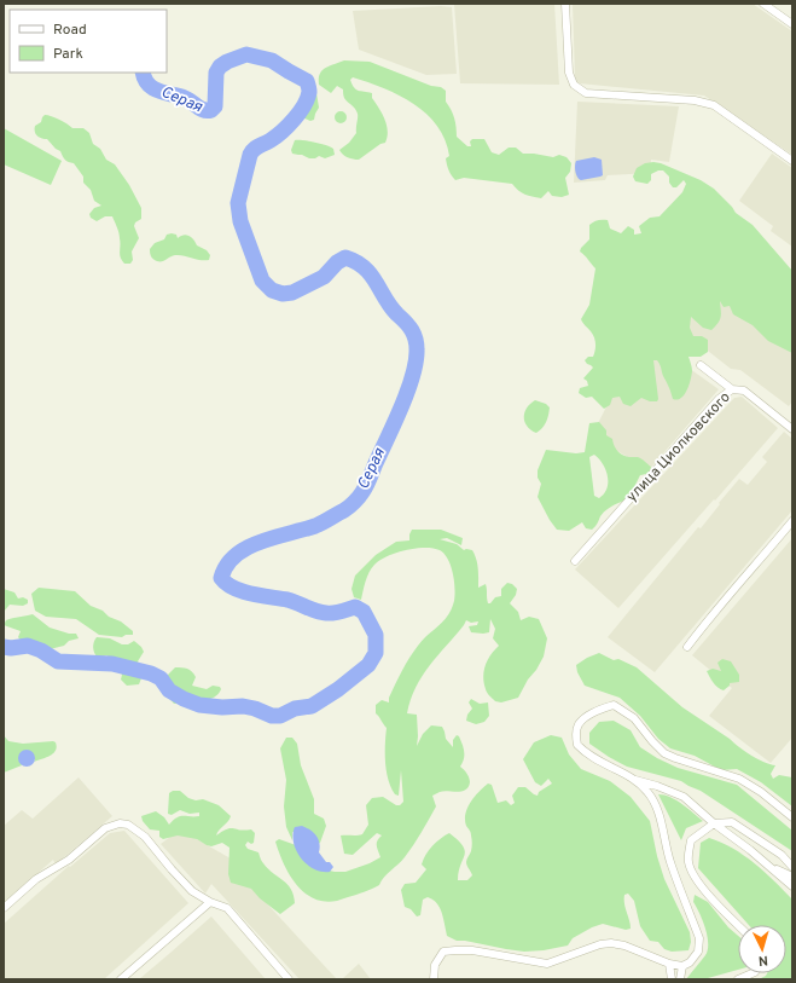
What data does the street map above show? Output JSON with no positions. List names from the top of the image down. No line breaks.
{"streets":{"street":["улица Циолковского"]},"water":["Серая"],"legend":["Road","Park"],"north":"bottom"}
